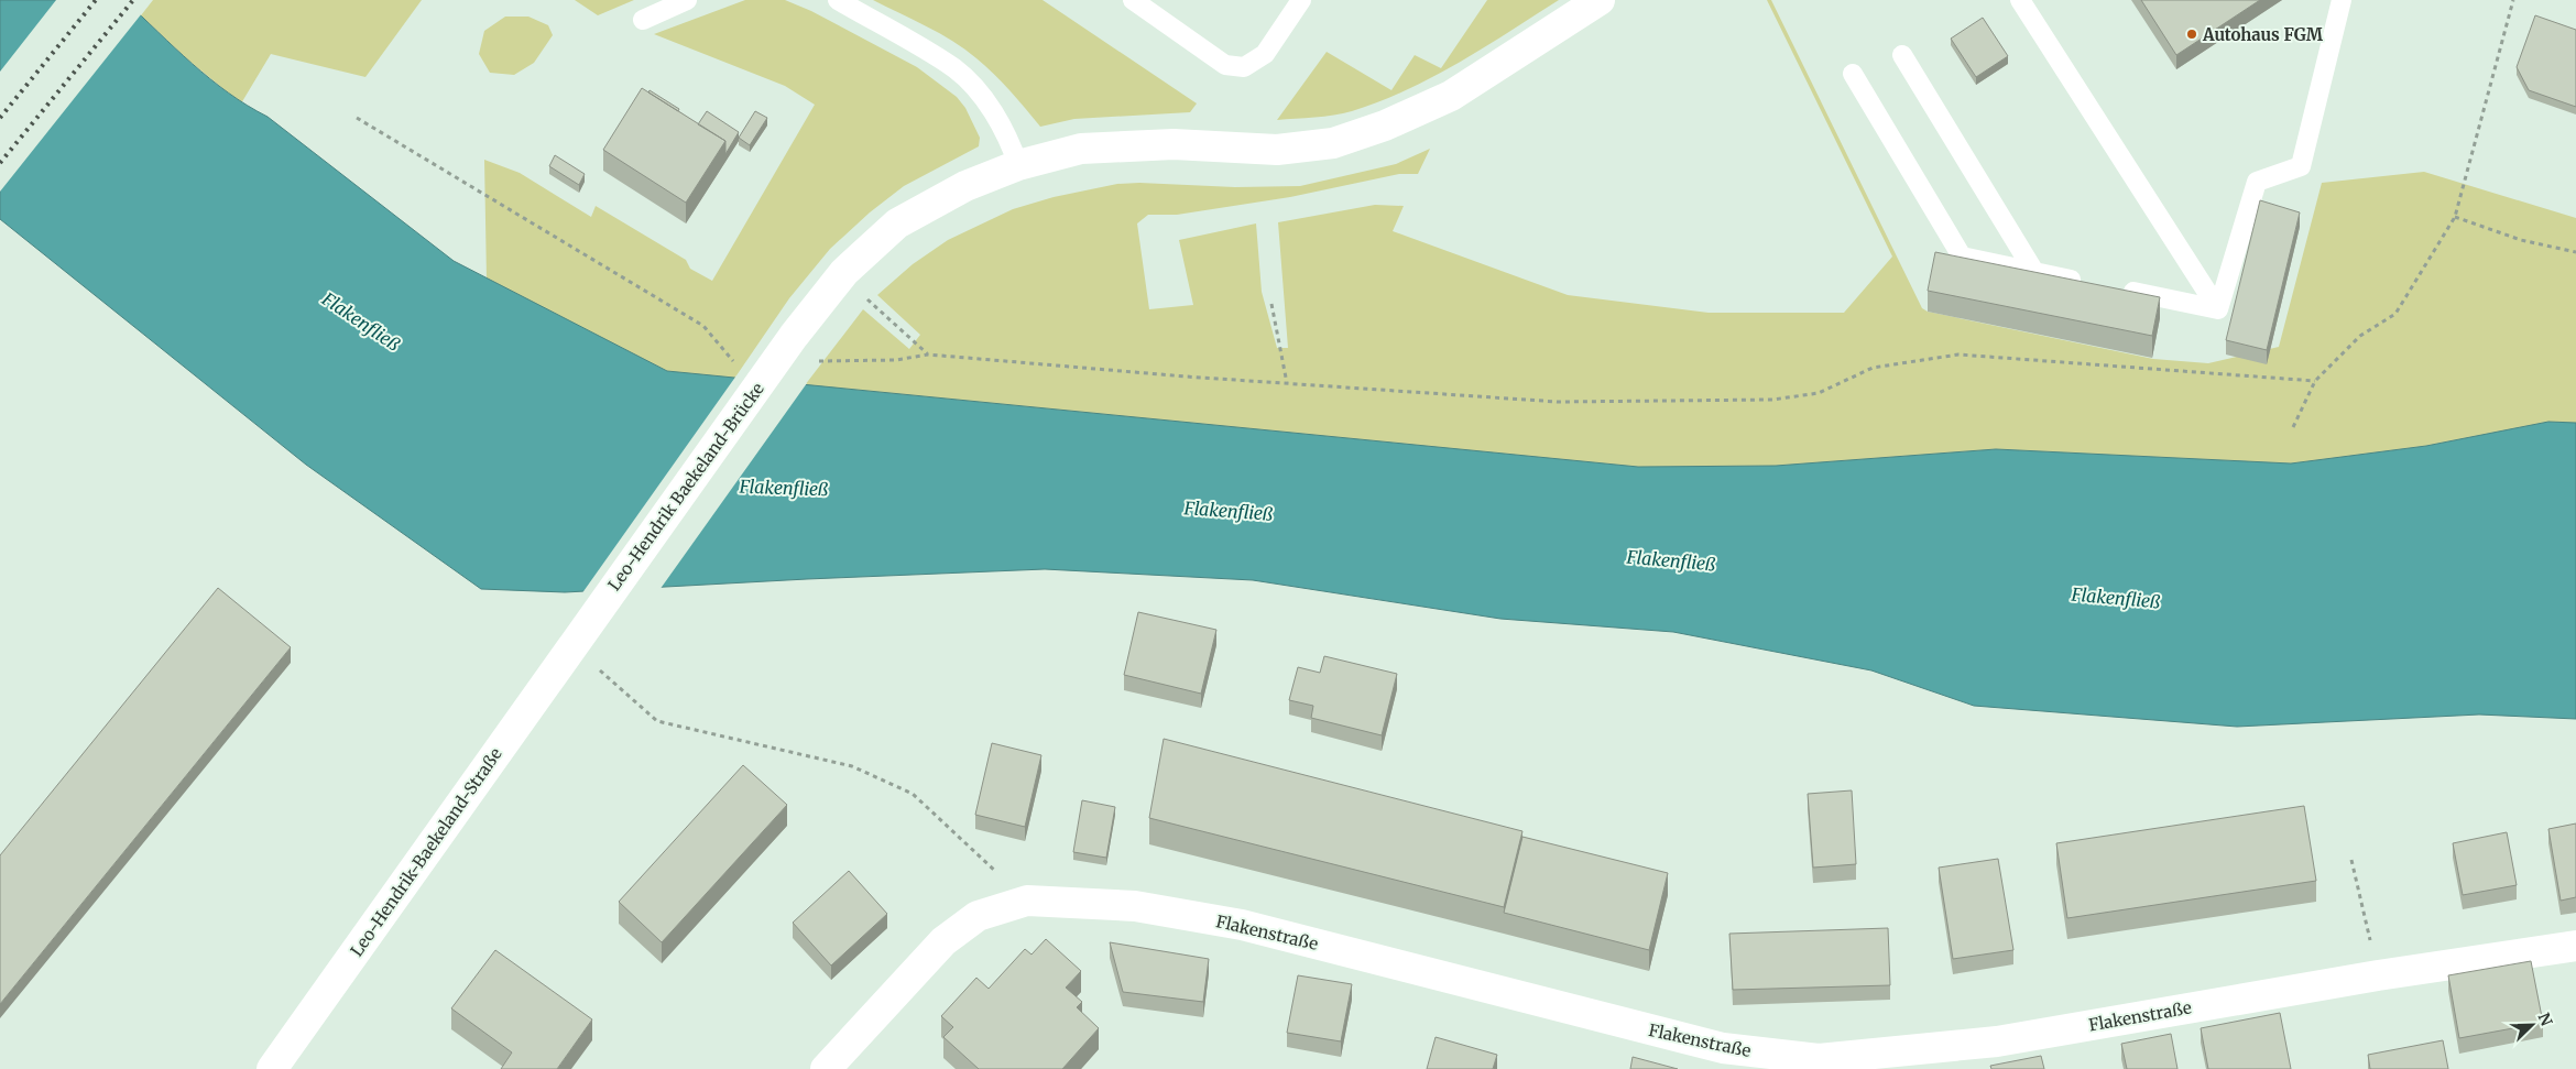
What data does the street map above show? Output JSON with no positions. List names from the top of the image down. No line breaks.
{"streets":{"street":["Leo-Hendrik Baekeland-Brücke","Leo-Hendrik-Baekeland-Straße","Flakenstraße"]},"crossings":[["Leo-Hendrik Baekeland-Brücke","Leo-Hendrik-Baekeland-Straße"]],"water":["Flakenfließ"],"places":["Autohaus FGM"],"north":"top right"}
